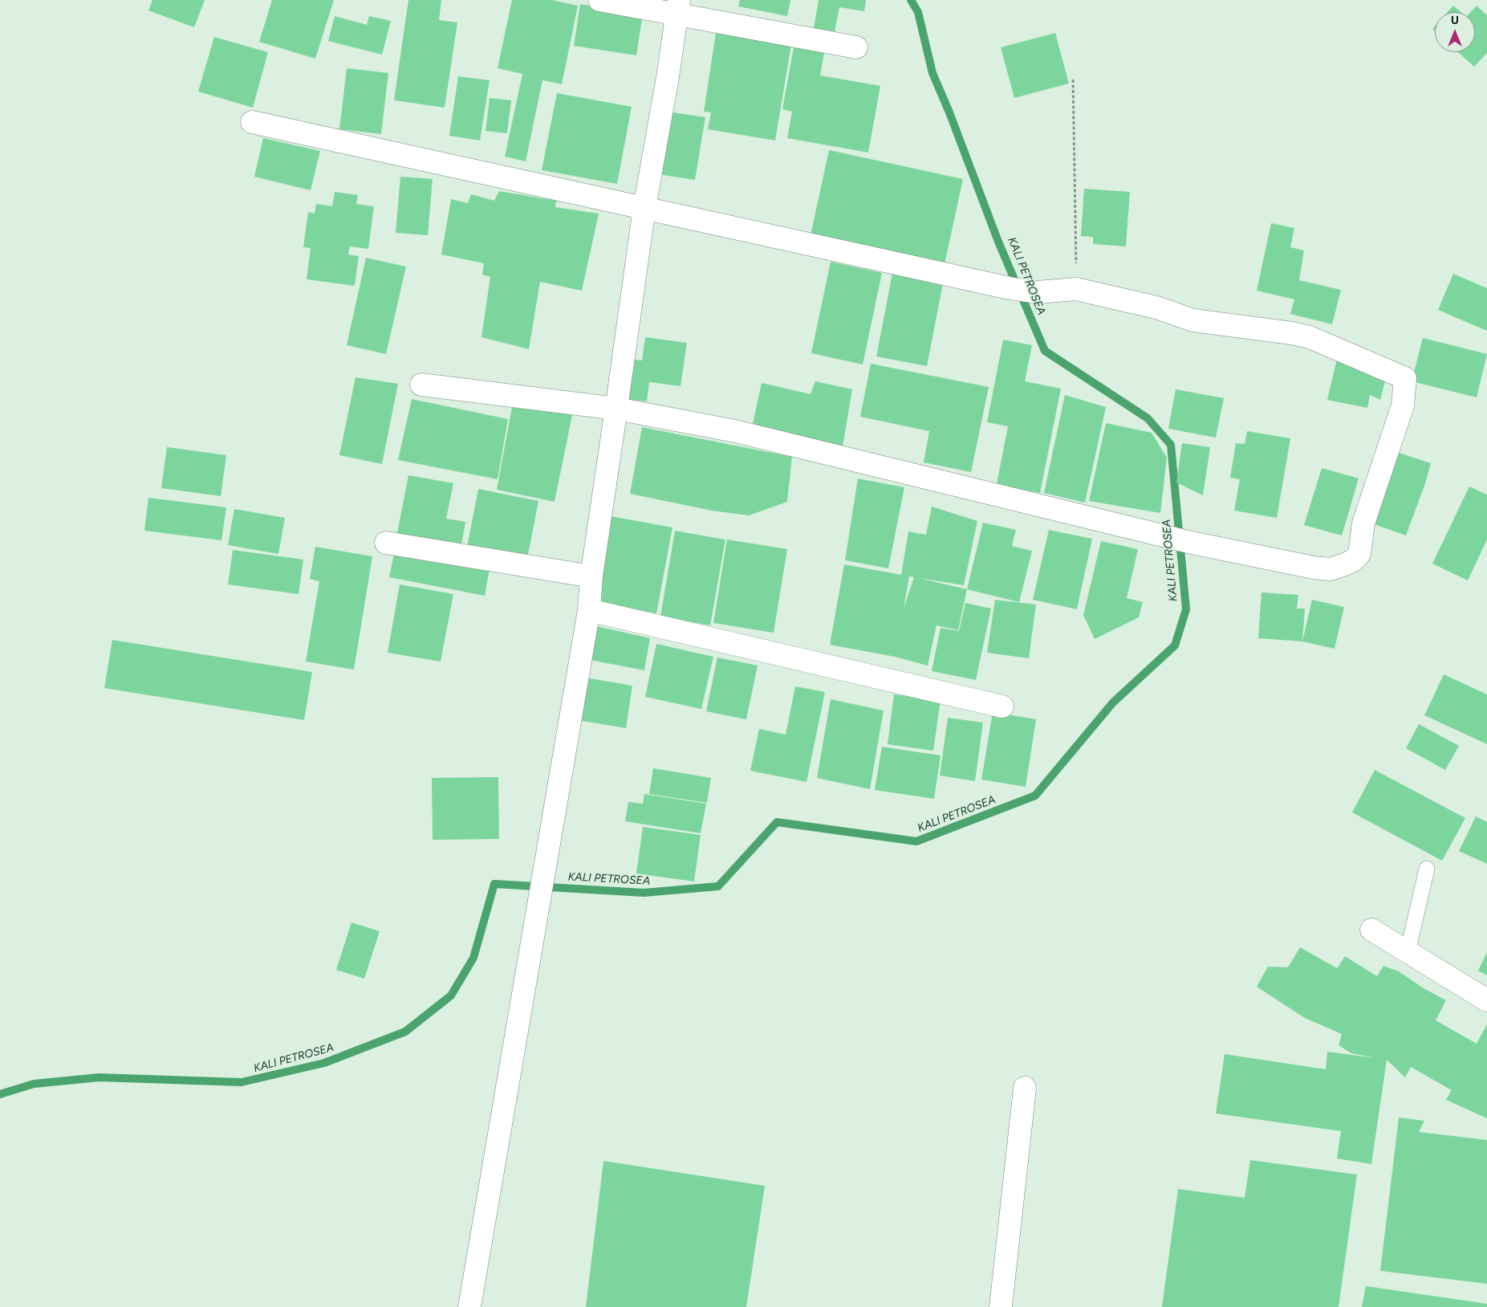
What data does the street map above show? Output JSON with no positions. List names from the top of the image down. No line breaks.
{"water":["KALI PETROSEA"],"north":"top"}
